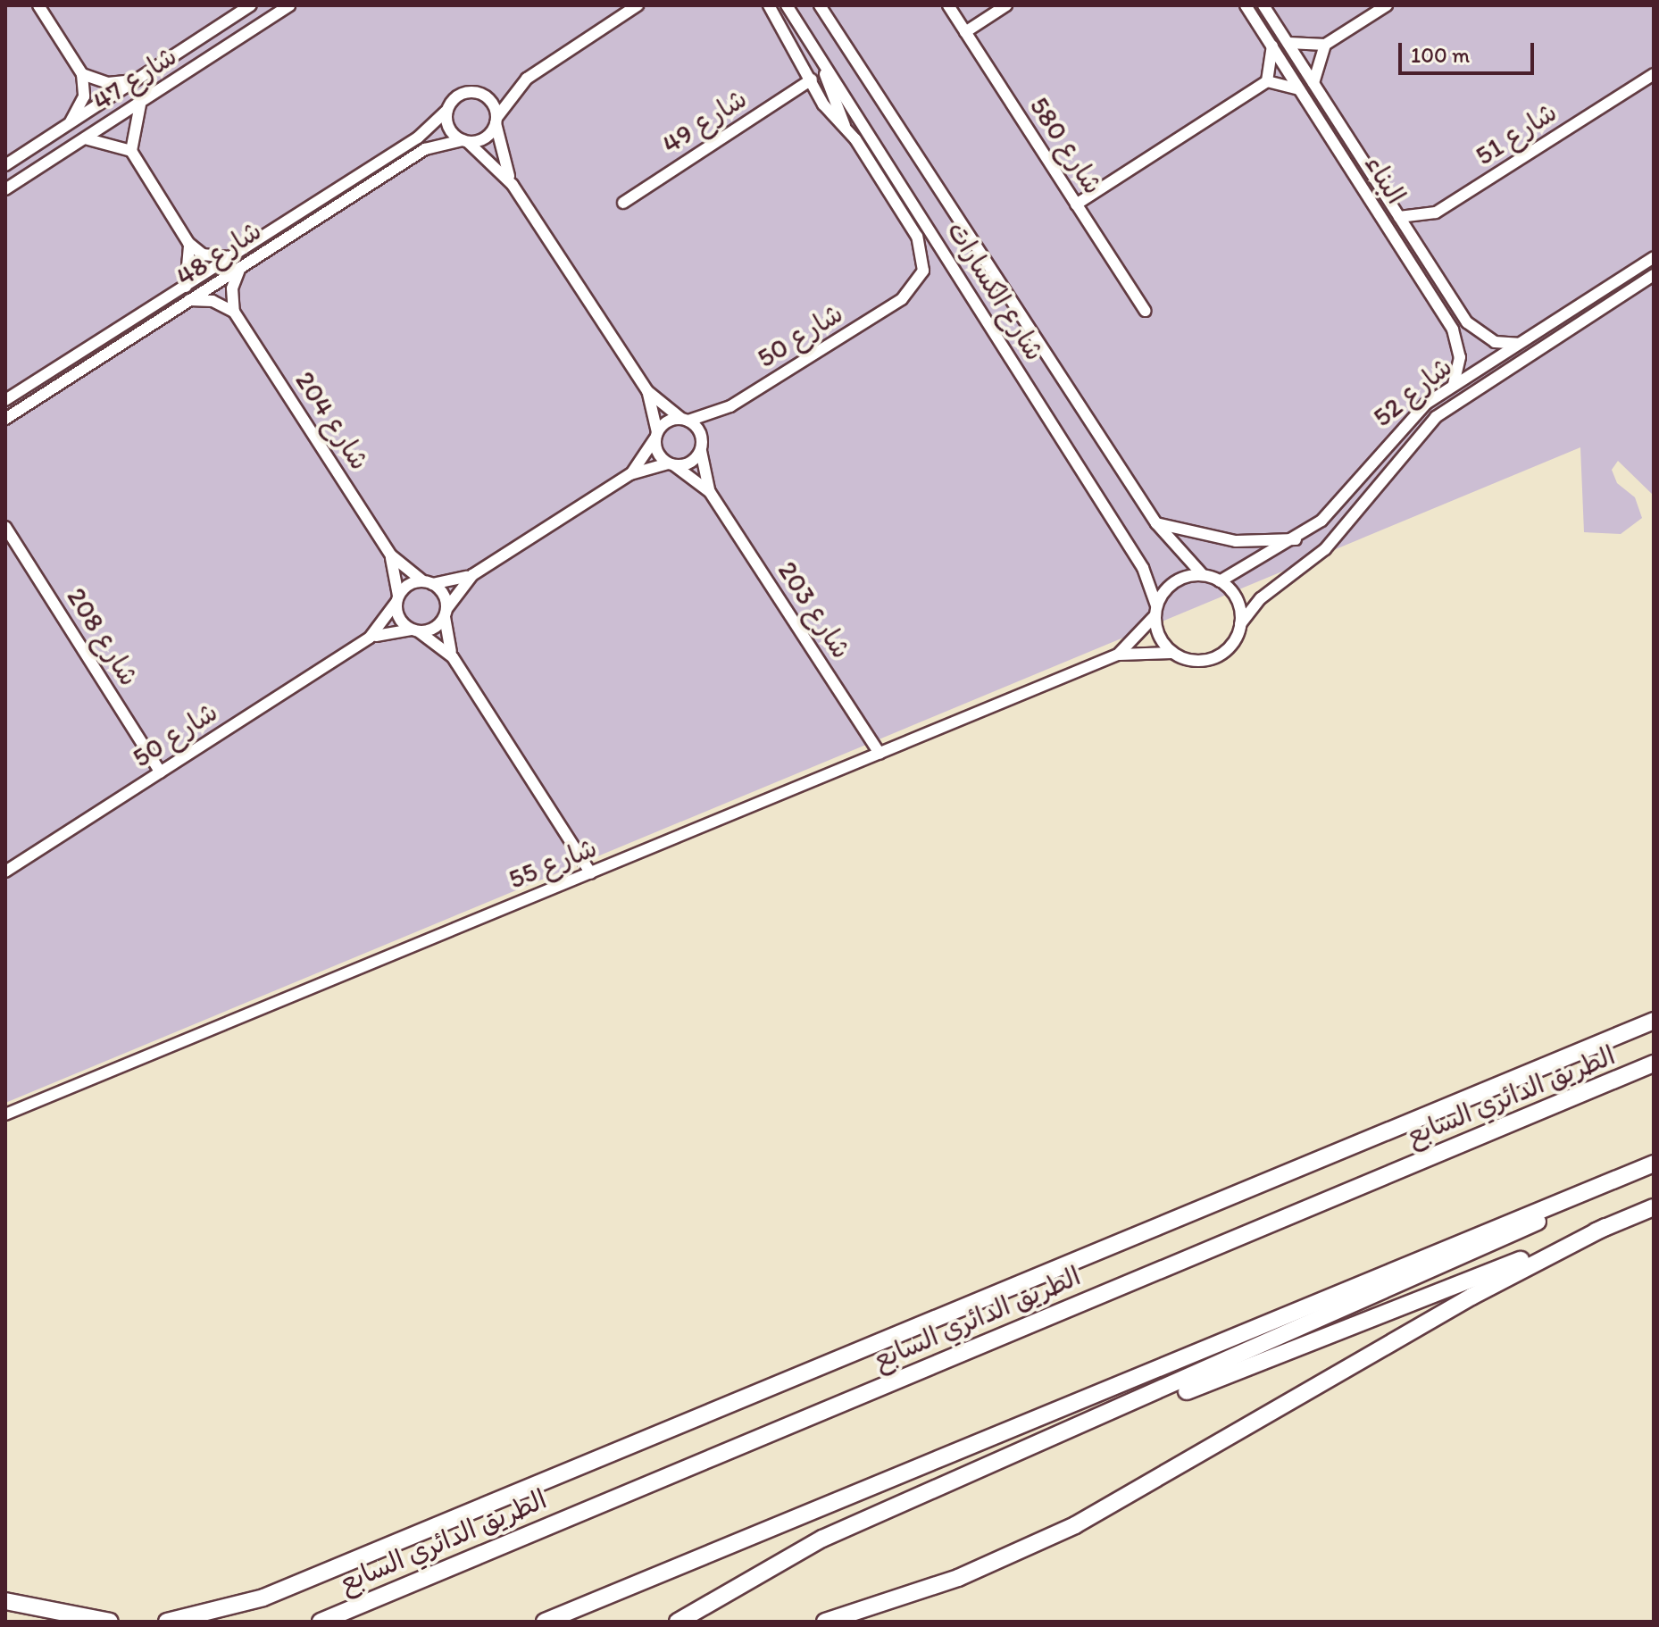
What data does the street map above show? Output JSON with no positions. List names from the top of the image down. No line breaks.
{"streets":{"highway":["الطريق الدائري السابع"],"street":["شارع 47","شارع 49","شارع 51","شارع 580","البناء","شارع 48","شارع الكسارات","شارع 50","شارع 52","شارع 204","شارع 203","شارع 208","شارع 55"]},"crossings":[["شارع 49","شارع الكسارات"],["شارع 51","البناء"],["البناء","شارع 52"],["شارع الكسارات","شارع 50"],["شارع الكسارات","شارع 52"],["شارع الكسارات","شارع 55"],["شارع 50","شارع 204"],["شارع 50","شارع 203"],["شارع 50","شارع 208"],["شارع 52","شارع 55"],["شارع 203","شارع 55"]],"scale_bar":"100 m"}
